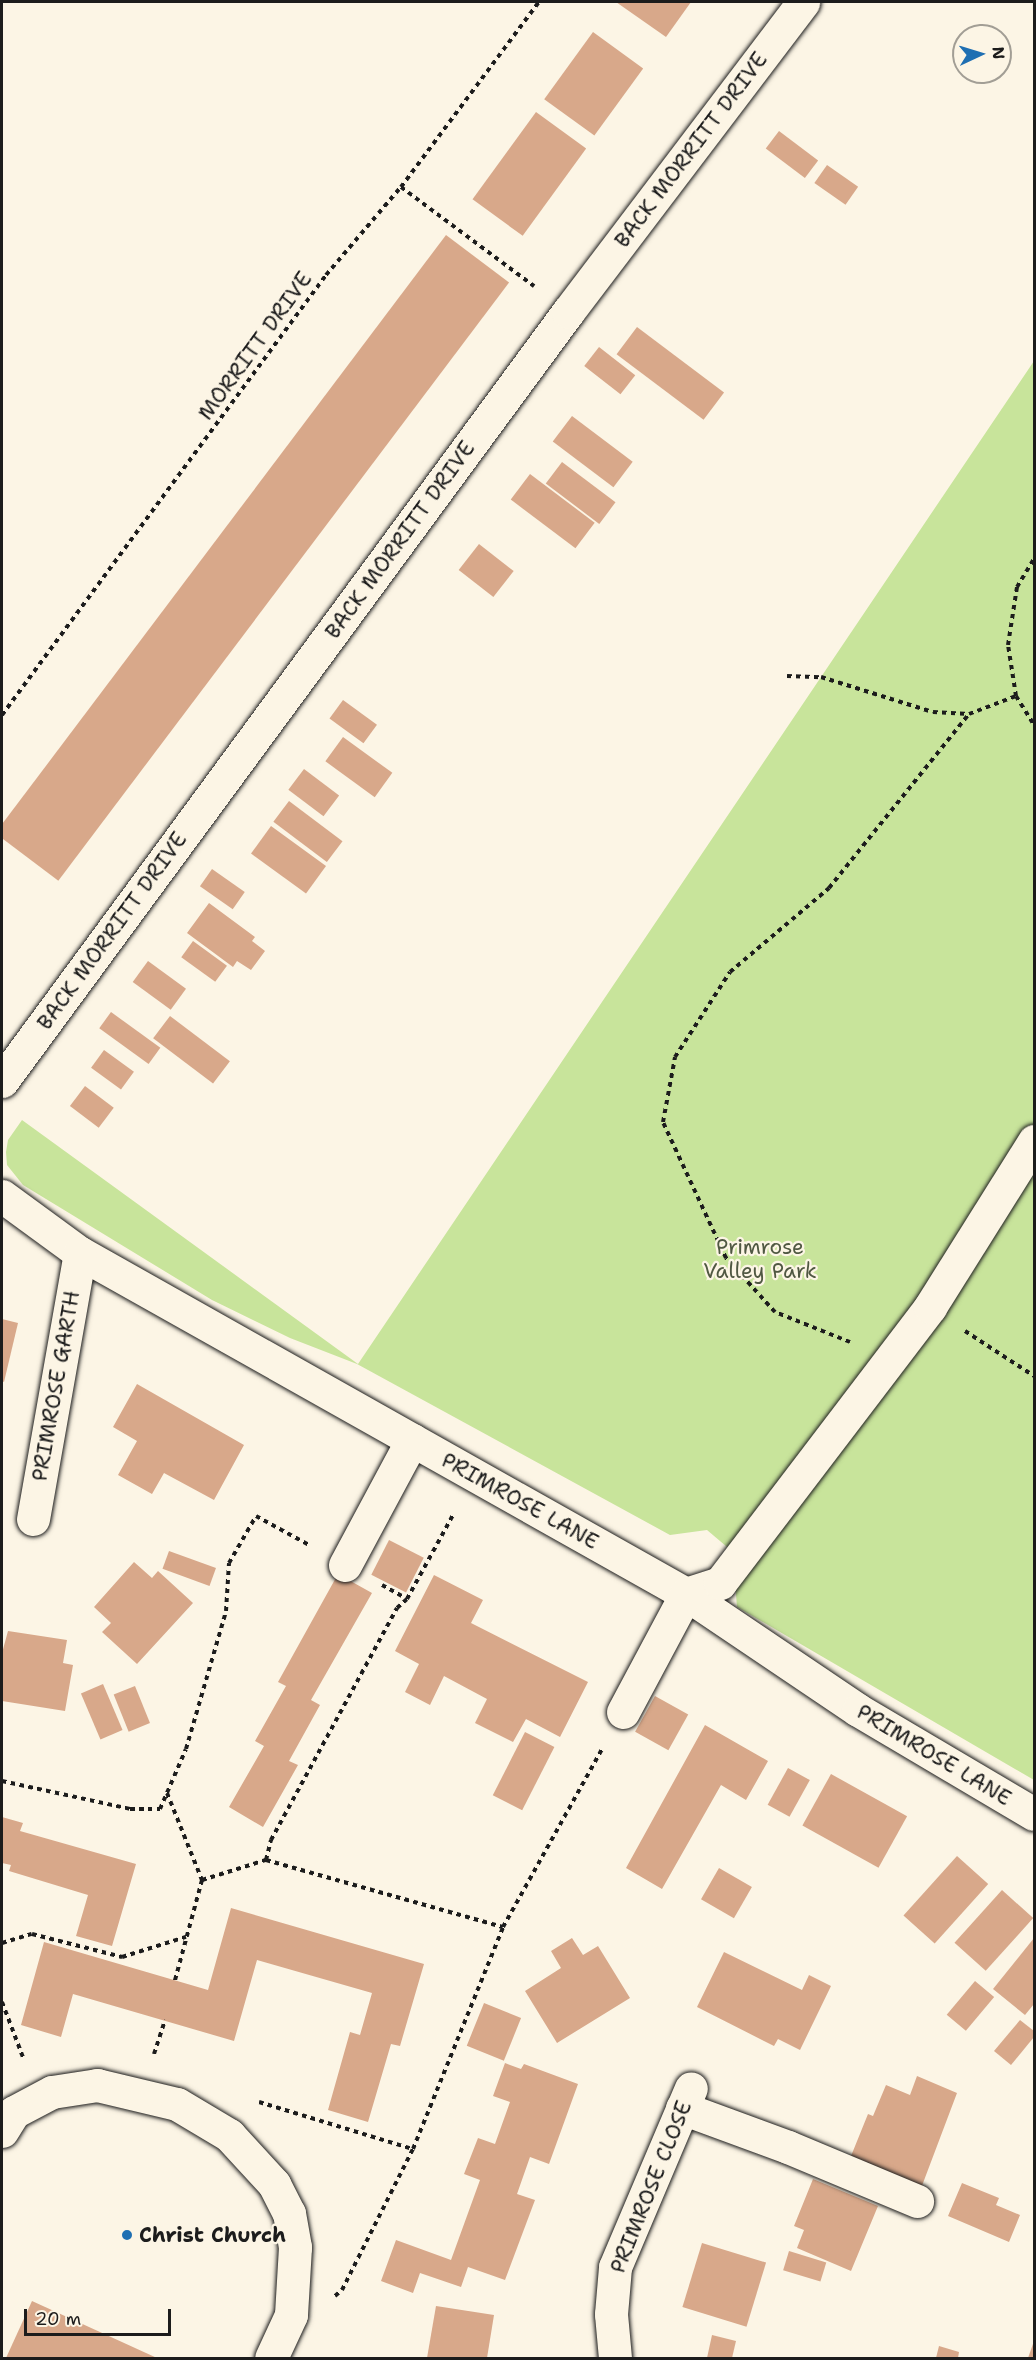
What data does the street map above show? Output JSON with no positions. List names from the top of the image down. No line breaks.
{"streets":{"street":["BACK MORRITT DRIVE","PRIMROSE GARTH","PRIMROSE LANE","PRIMROSE CLOSE"],"path":["MORRITT DRIVE"]},"crossings":[["PRIMROSE GARTH","PRIMROSE LANE"]],"parks":["Primrose Valley Park"],"places":["Christ Church"],"scale_bar":"20 m","north":"right"}
